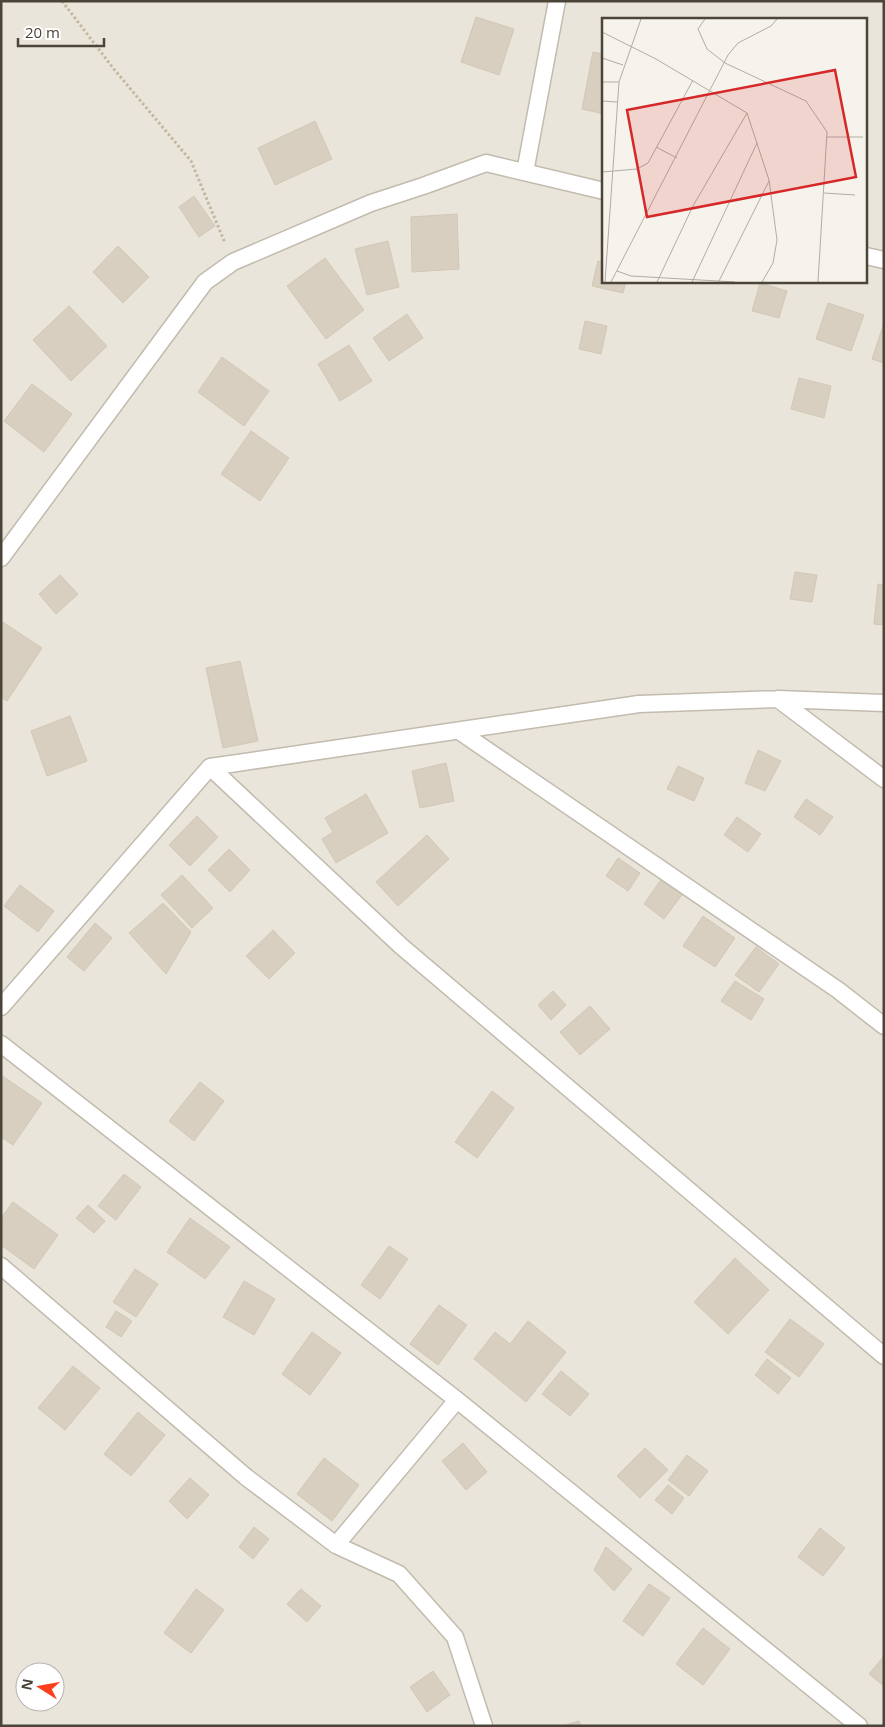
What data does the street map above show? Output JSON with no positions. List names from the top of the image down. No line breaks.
{"scale_bar":"20 m","north":"left"}
